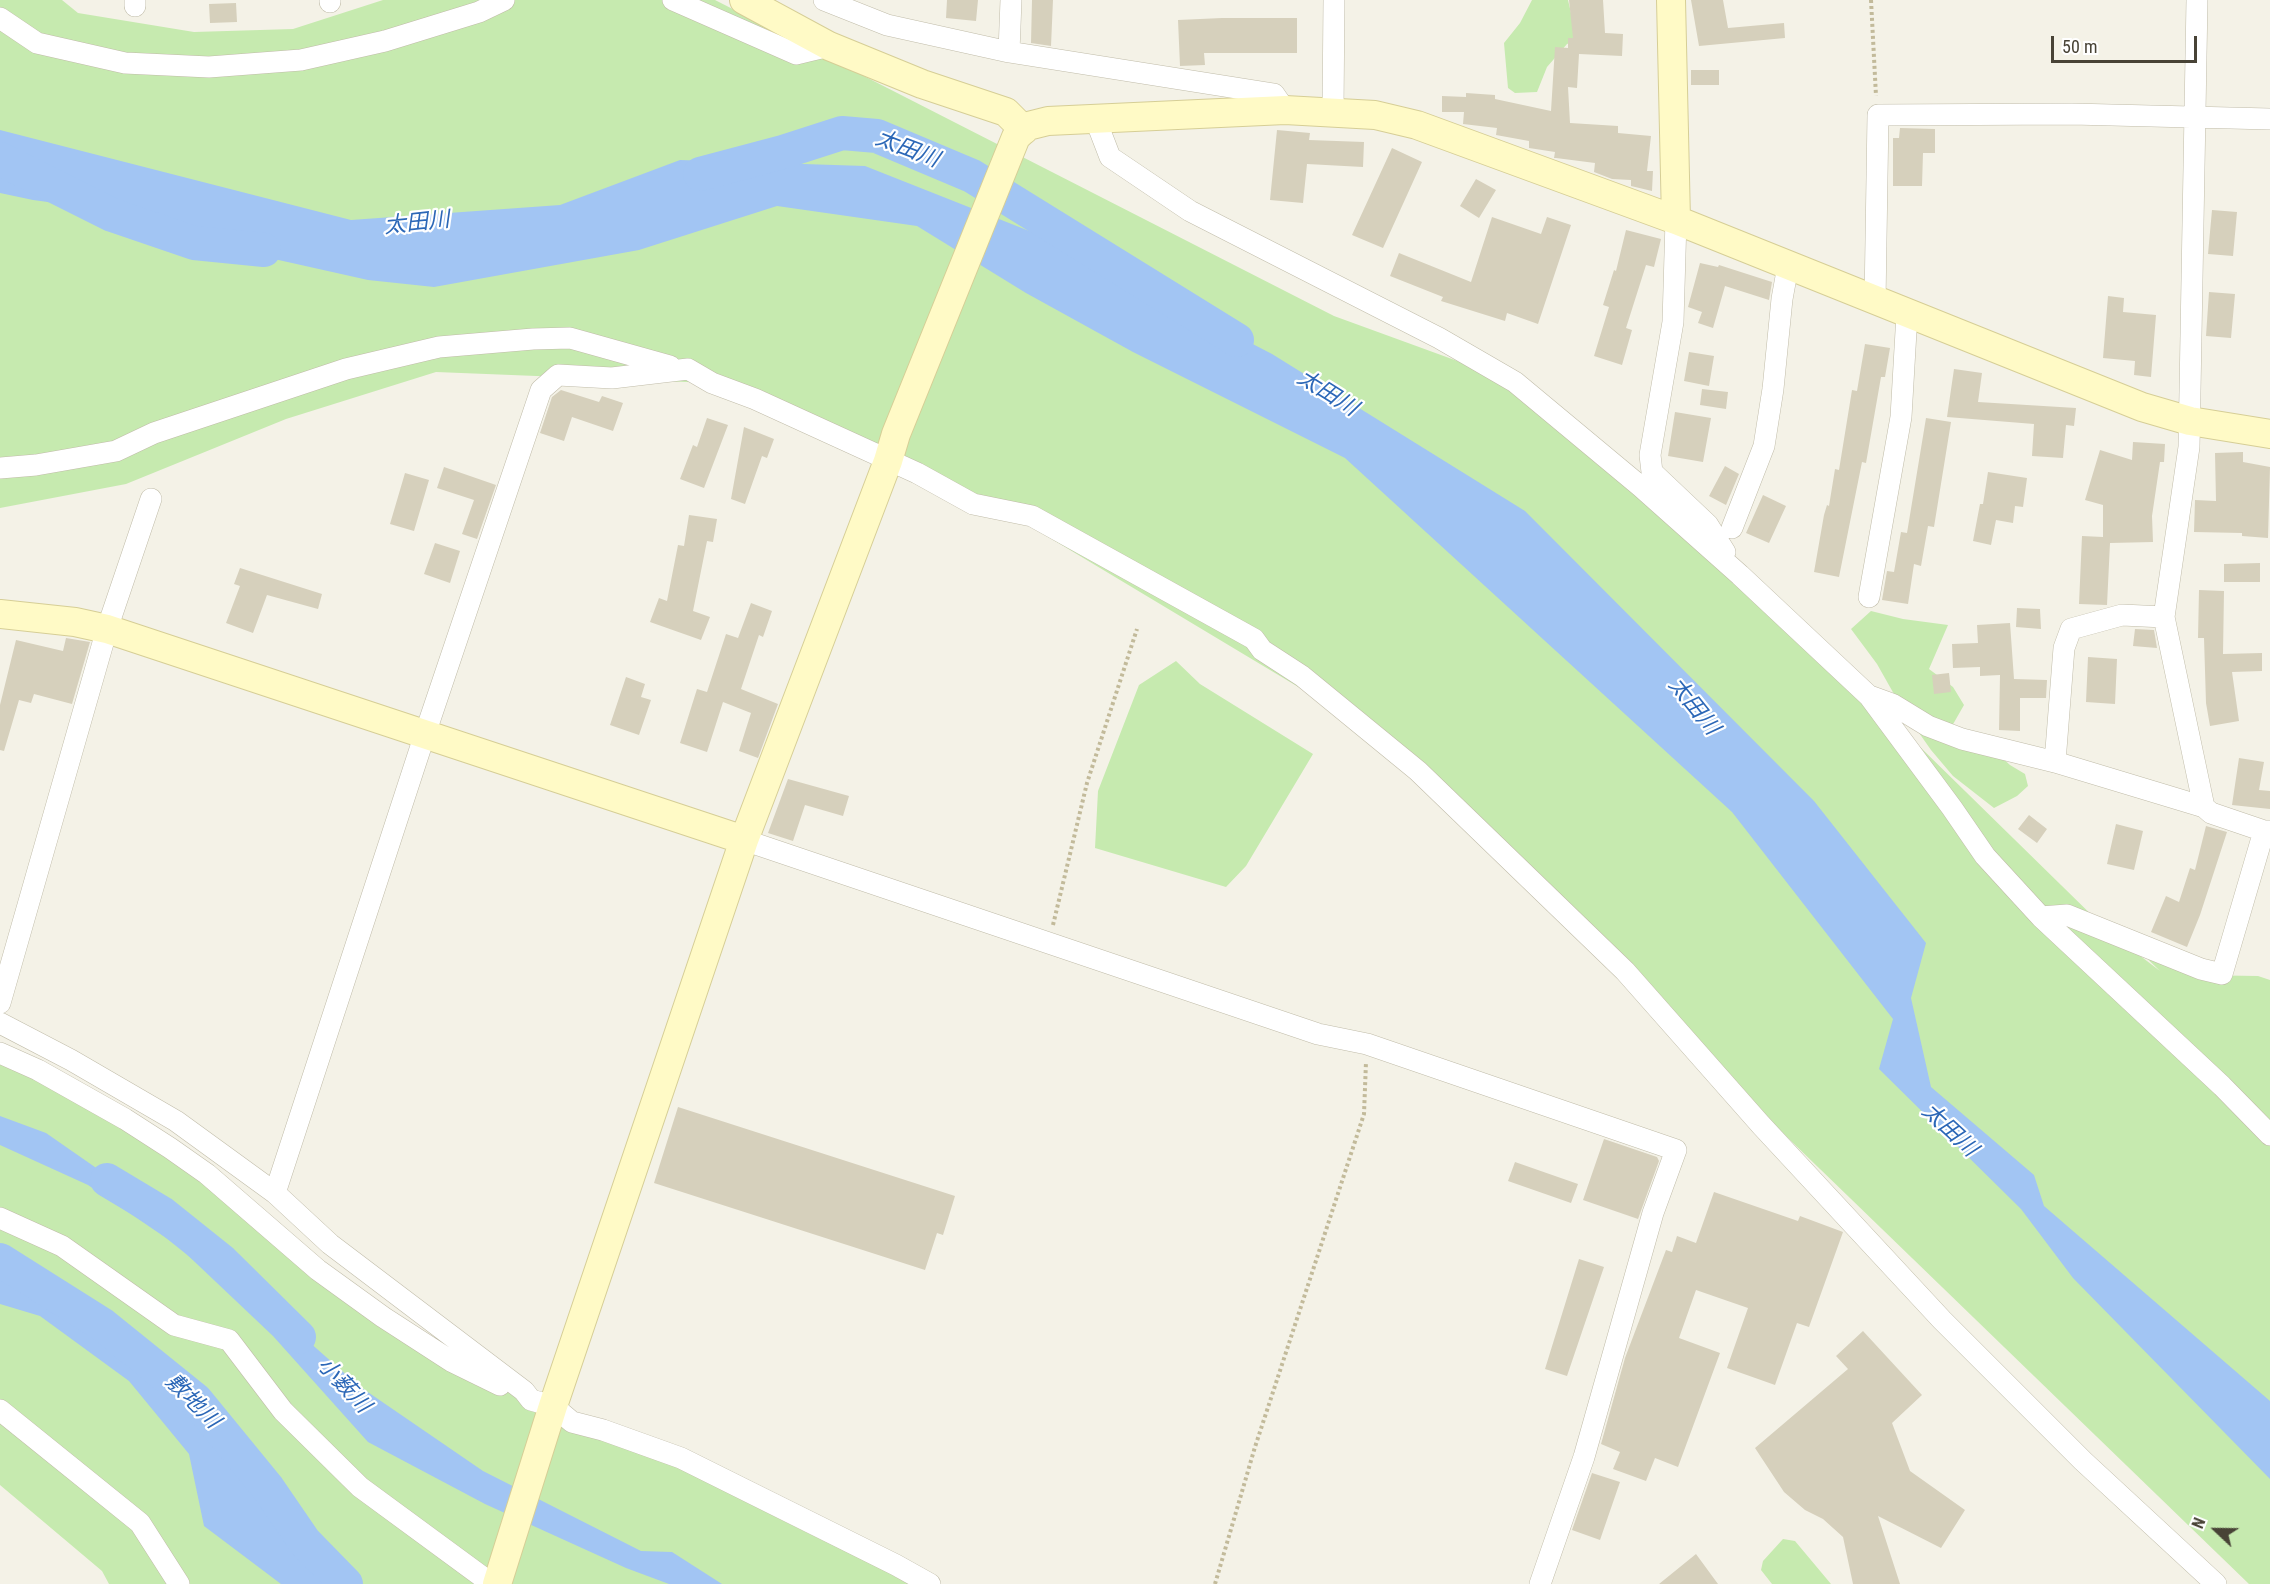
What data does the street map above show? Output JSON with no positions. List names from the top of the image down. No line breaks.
{"water":["太田川","小薮川","敷地川"],"scale_bar":"50 m","north":"left"}
